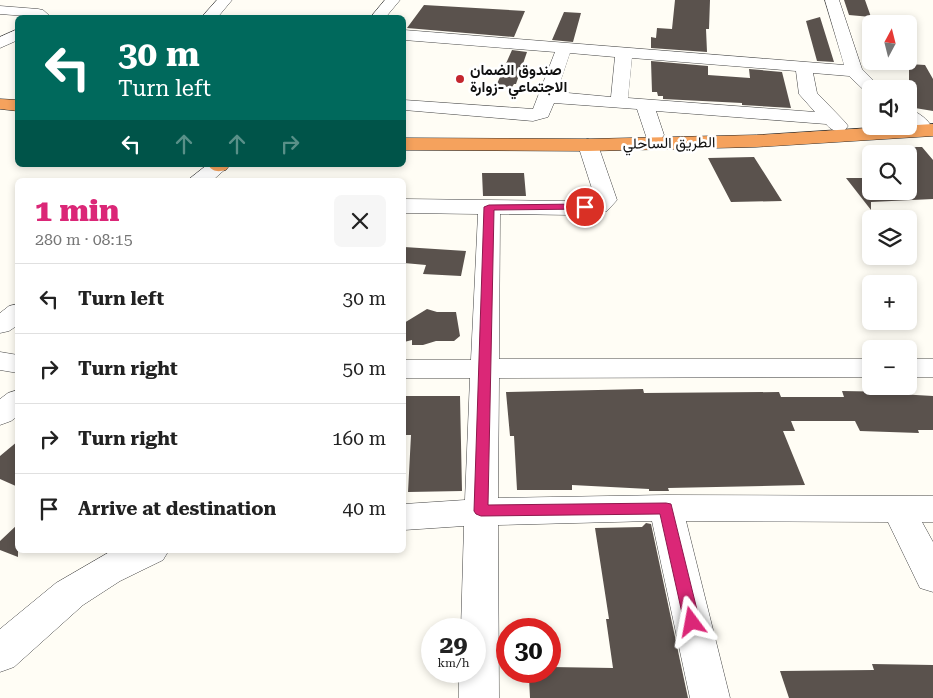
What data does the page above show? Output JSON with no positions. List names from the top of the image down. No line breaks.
{"streets":{"highway":["الطريق الساحلي"]},"places":["صندوق الضمان الاجتماعي -زوارة"],"north":"top","page":{"map_buttons":["+","−"],"turn":["30 m","Turn left"],"heading":["1 min","280 m · 08:15"],"list":[{"name":"Turn left","value":"30 m"},{"name":"Turn right","value":"50 m"},{"name":"Turn right","value":"160 m"},{"name":"Arrive at destination","value":"40 m"}],"speed":"29 km/h","limit":"30"}}
